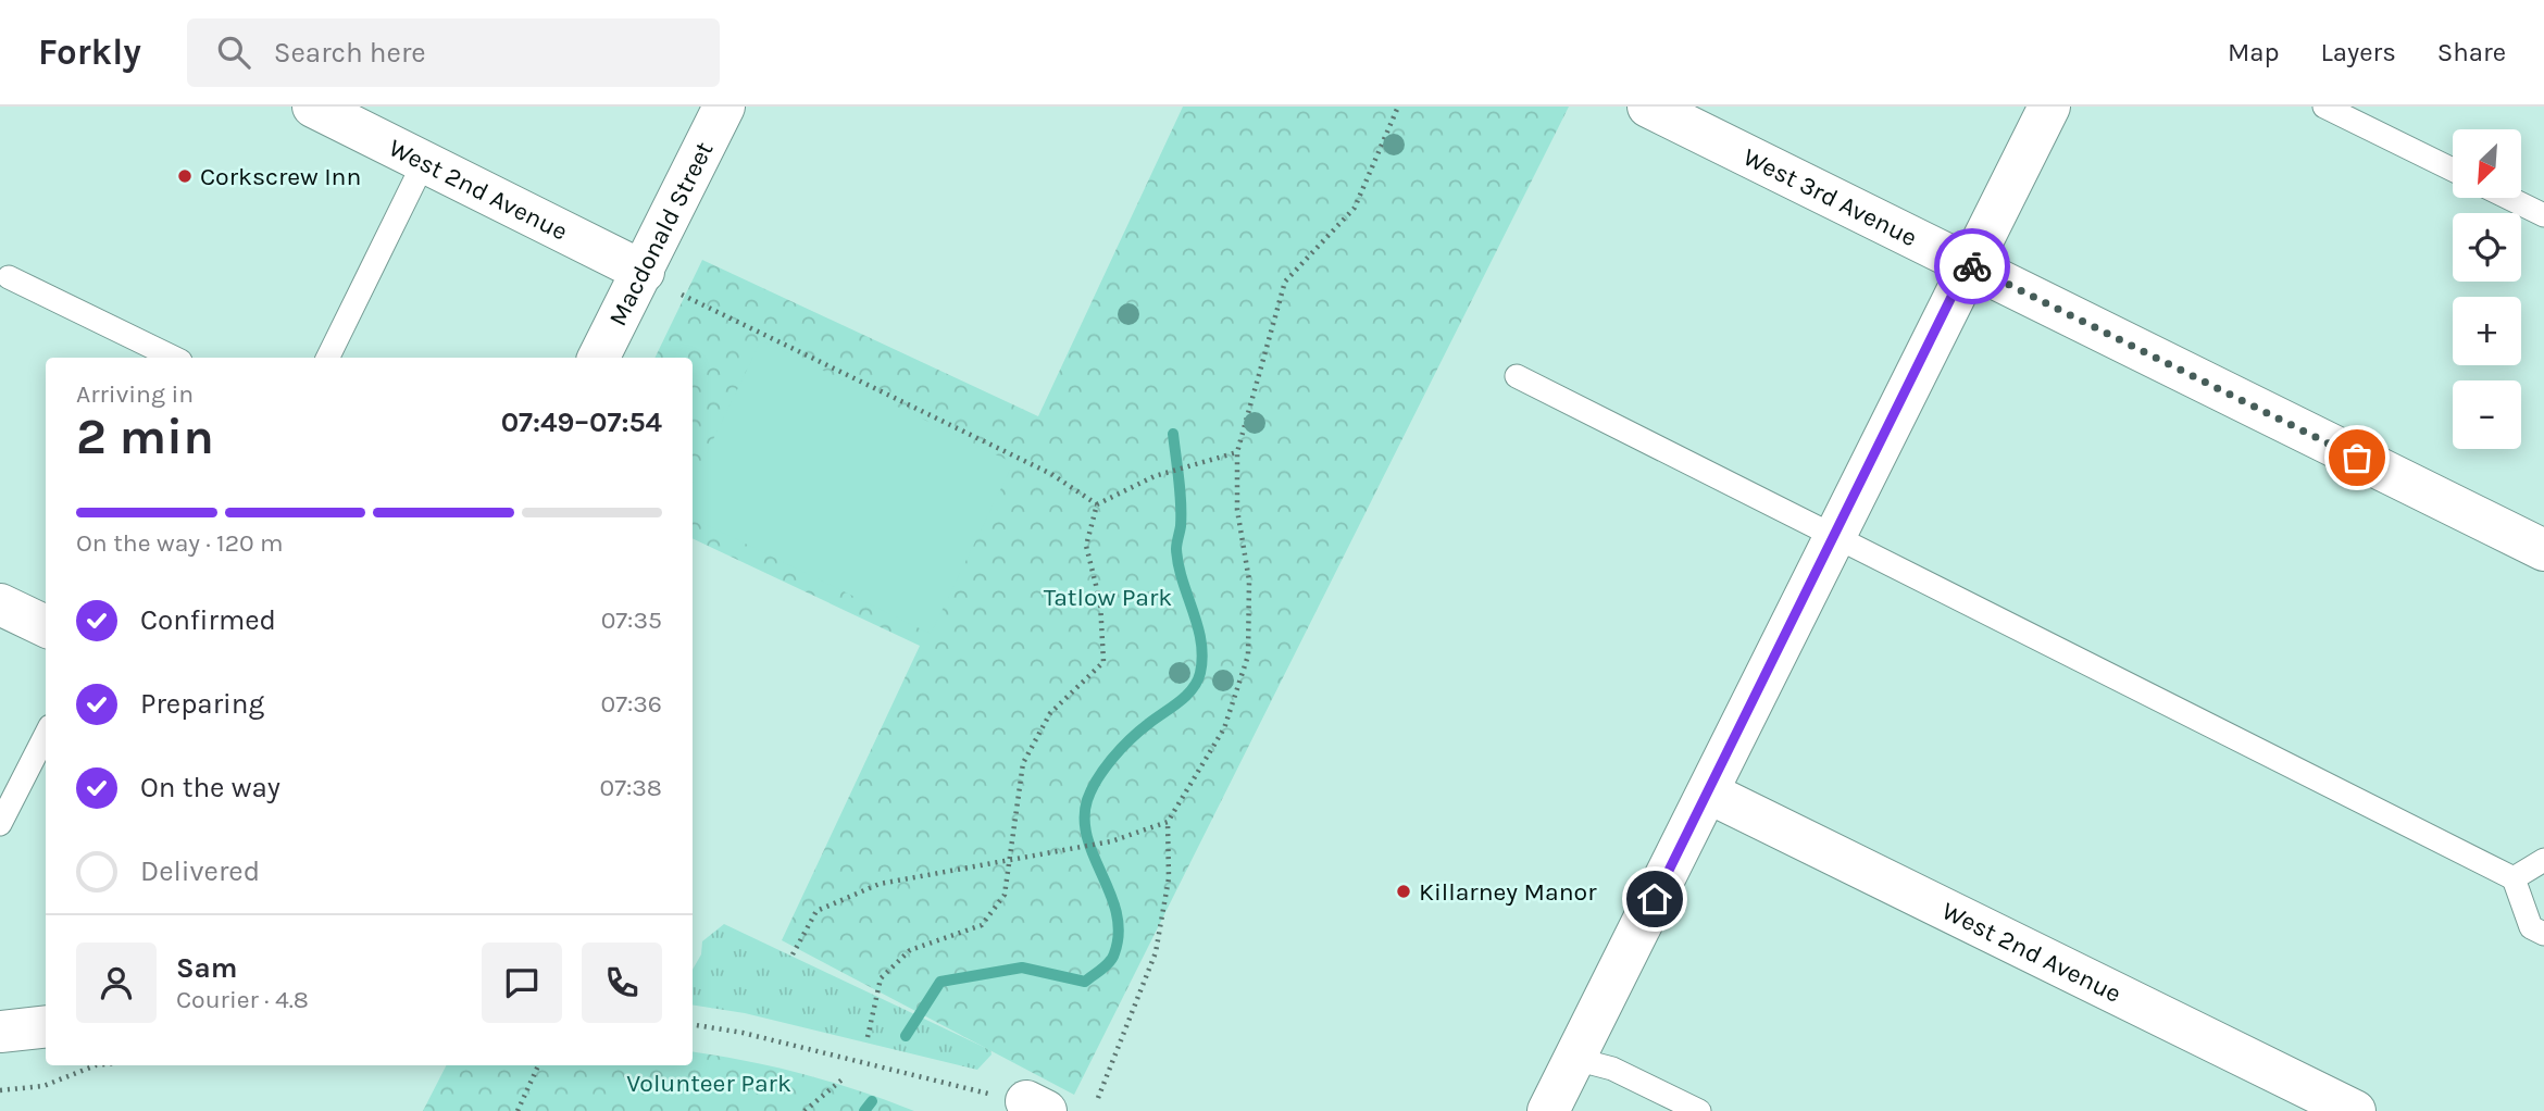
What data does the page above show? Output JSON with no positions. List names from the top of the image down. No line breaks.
{"streets":{"street":["West 2nd Avenue","West 3rd Avenue","Macdonald Street"]},"crossings":[["West 2nd Avenue","Macdonald Street"]],"parks":["Tatlow Park","Volunteer Park"],"places":["Corkscrew Inn","Killarney Manor"],"north":"bottom left","page":{"header":"Forkly","search":"Search here","nav":["Map","Layers","Share"],"map_buttons":["+","−"],"heading":["2 min","Arriving in","07:49–07:54"],"panel":["Sam","Courier · 4.8"],"bar":"On the way · 120 m","list":[["Confirmed","07:35"],["Preparing","07:36"],["On the way","07:38"],"Delivered"]}}
